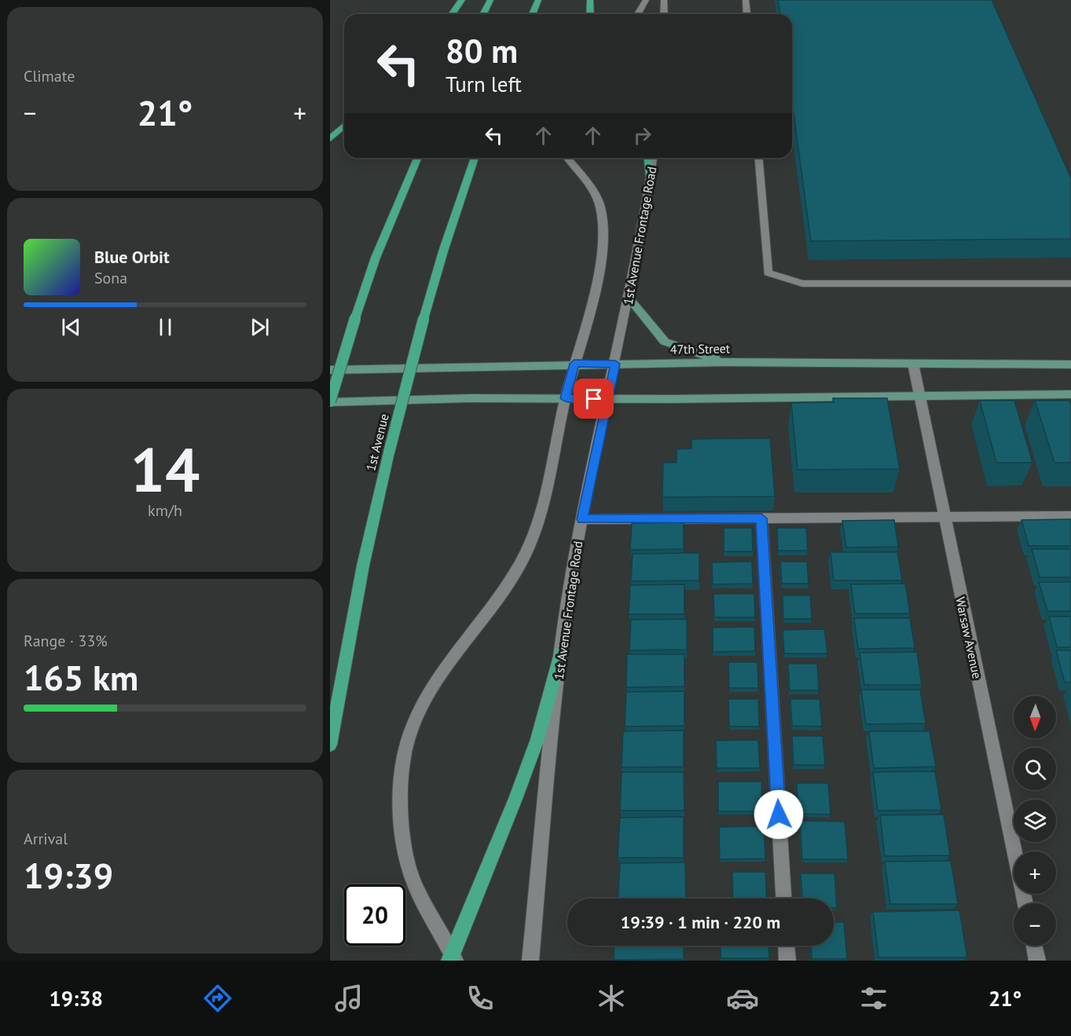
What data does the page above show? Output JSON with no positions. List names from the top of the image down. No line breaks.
{"streets":{"main road":["47th Street","1st Avenue"],"street":["1st Avenue Frontage Road","Warsaw Avenue"]},"crossings":[["1st Avenue Frontage Road","47th Street"],["47th Street","Warsaw Avenue"]],"north":"bottom","page":{"tile":["Climate",["14","km/h"],["Range · 33%","165 km"],["Arrival","19:39"]],"turn":["80 m","Turn left"],"heat":["−","21°","+"],"song":["Blue Orbit","Sona"],"map_buttons":["+","−"],"limit":"20","trip":"19:39 · 1 min · 220 m","tabs":["19:38","21°"]}}
